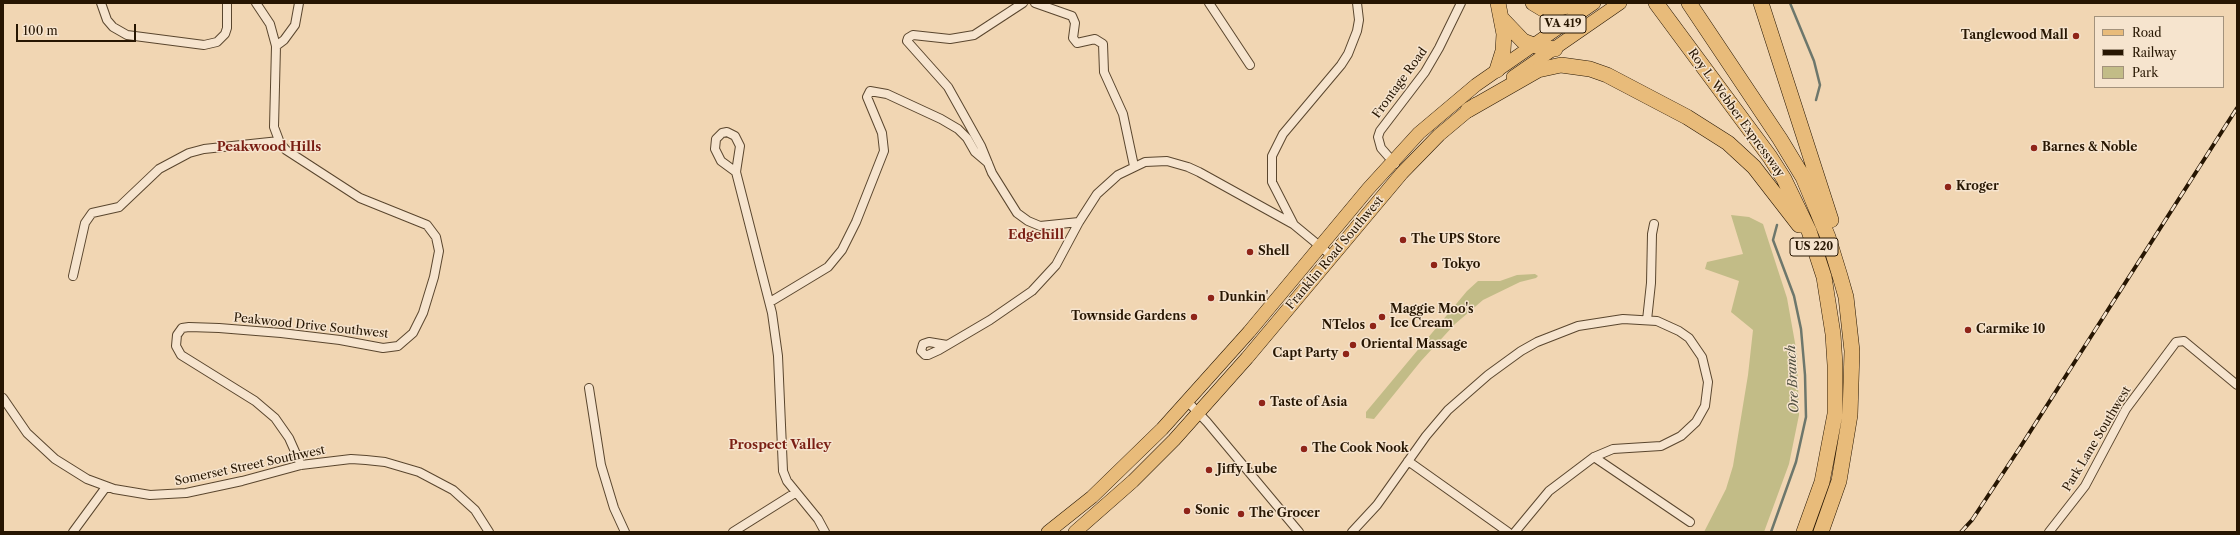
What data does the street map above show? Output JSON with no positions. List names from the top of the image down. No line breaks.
{"streets":{"highway":["Roy L. Webber Expressway","US 220"],"main road":["VA 419","Franklin Road Southwest"],"street":["Frontage Road","Peakwood Drive Southwest","Park Lane Southwest","Somerset Street Southwest"]},"crossings":[["VA 419","Franklin Road Southwest"],["Frontage Road","Franklin Road Southwest"],["Peakwood Drive Southwest","Somerset Street Southwest"]],"districts":["Peakwood Hills","Edgehill","Prospect Valley"],"water":["Ore Branch"],"places":["Tanglewood Mall","Barnes & Noble","Kroger","The UPS Store","Shell","Tokyo","Dunkin'","Townside Gardens","Maggie Moo's Ice Cream","NTelos","Carmike 10","Oriental Massage","Capt Party","Taste of Asia","The Cook Nook","Jiffy Lube","Sonic","The Grocer"],"legend":["Road","Railway","Park"],"scale_bar":"100 m"}
